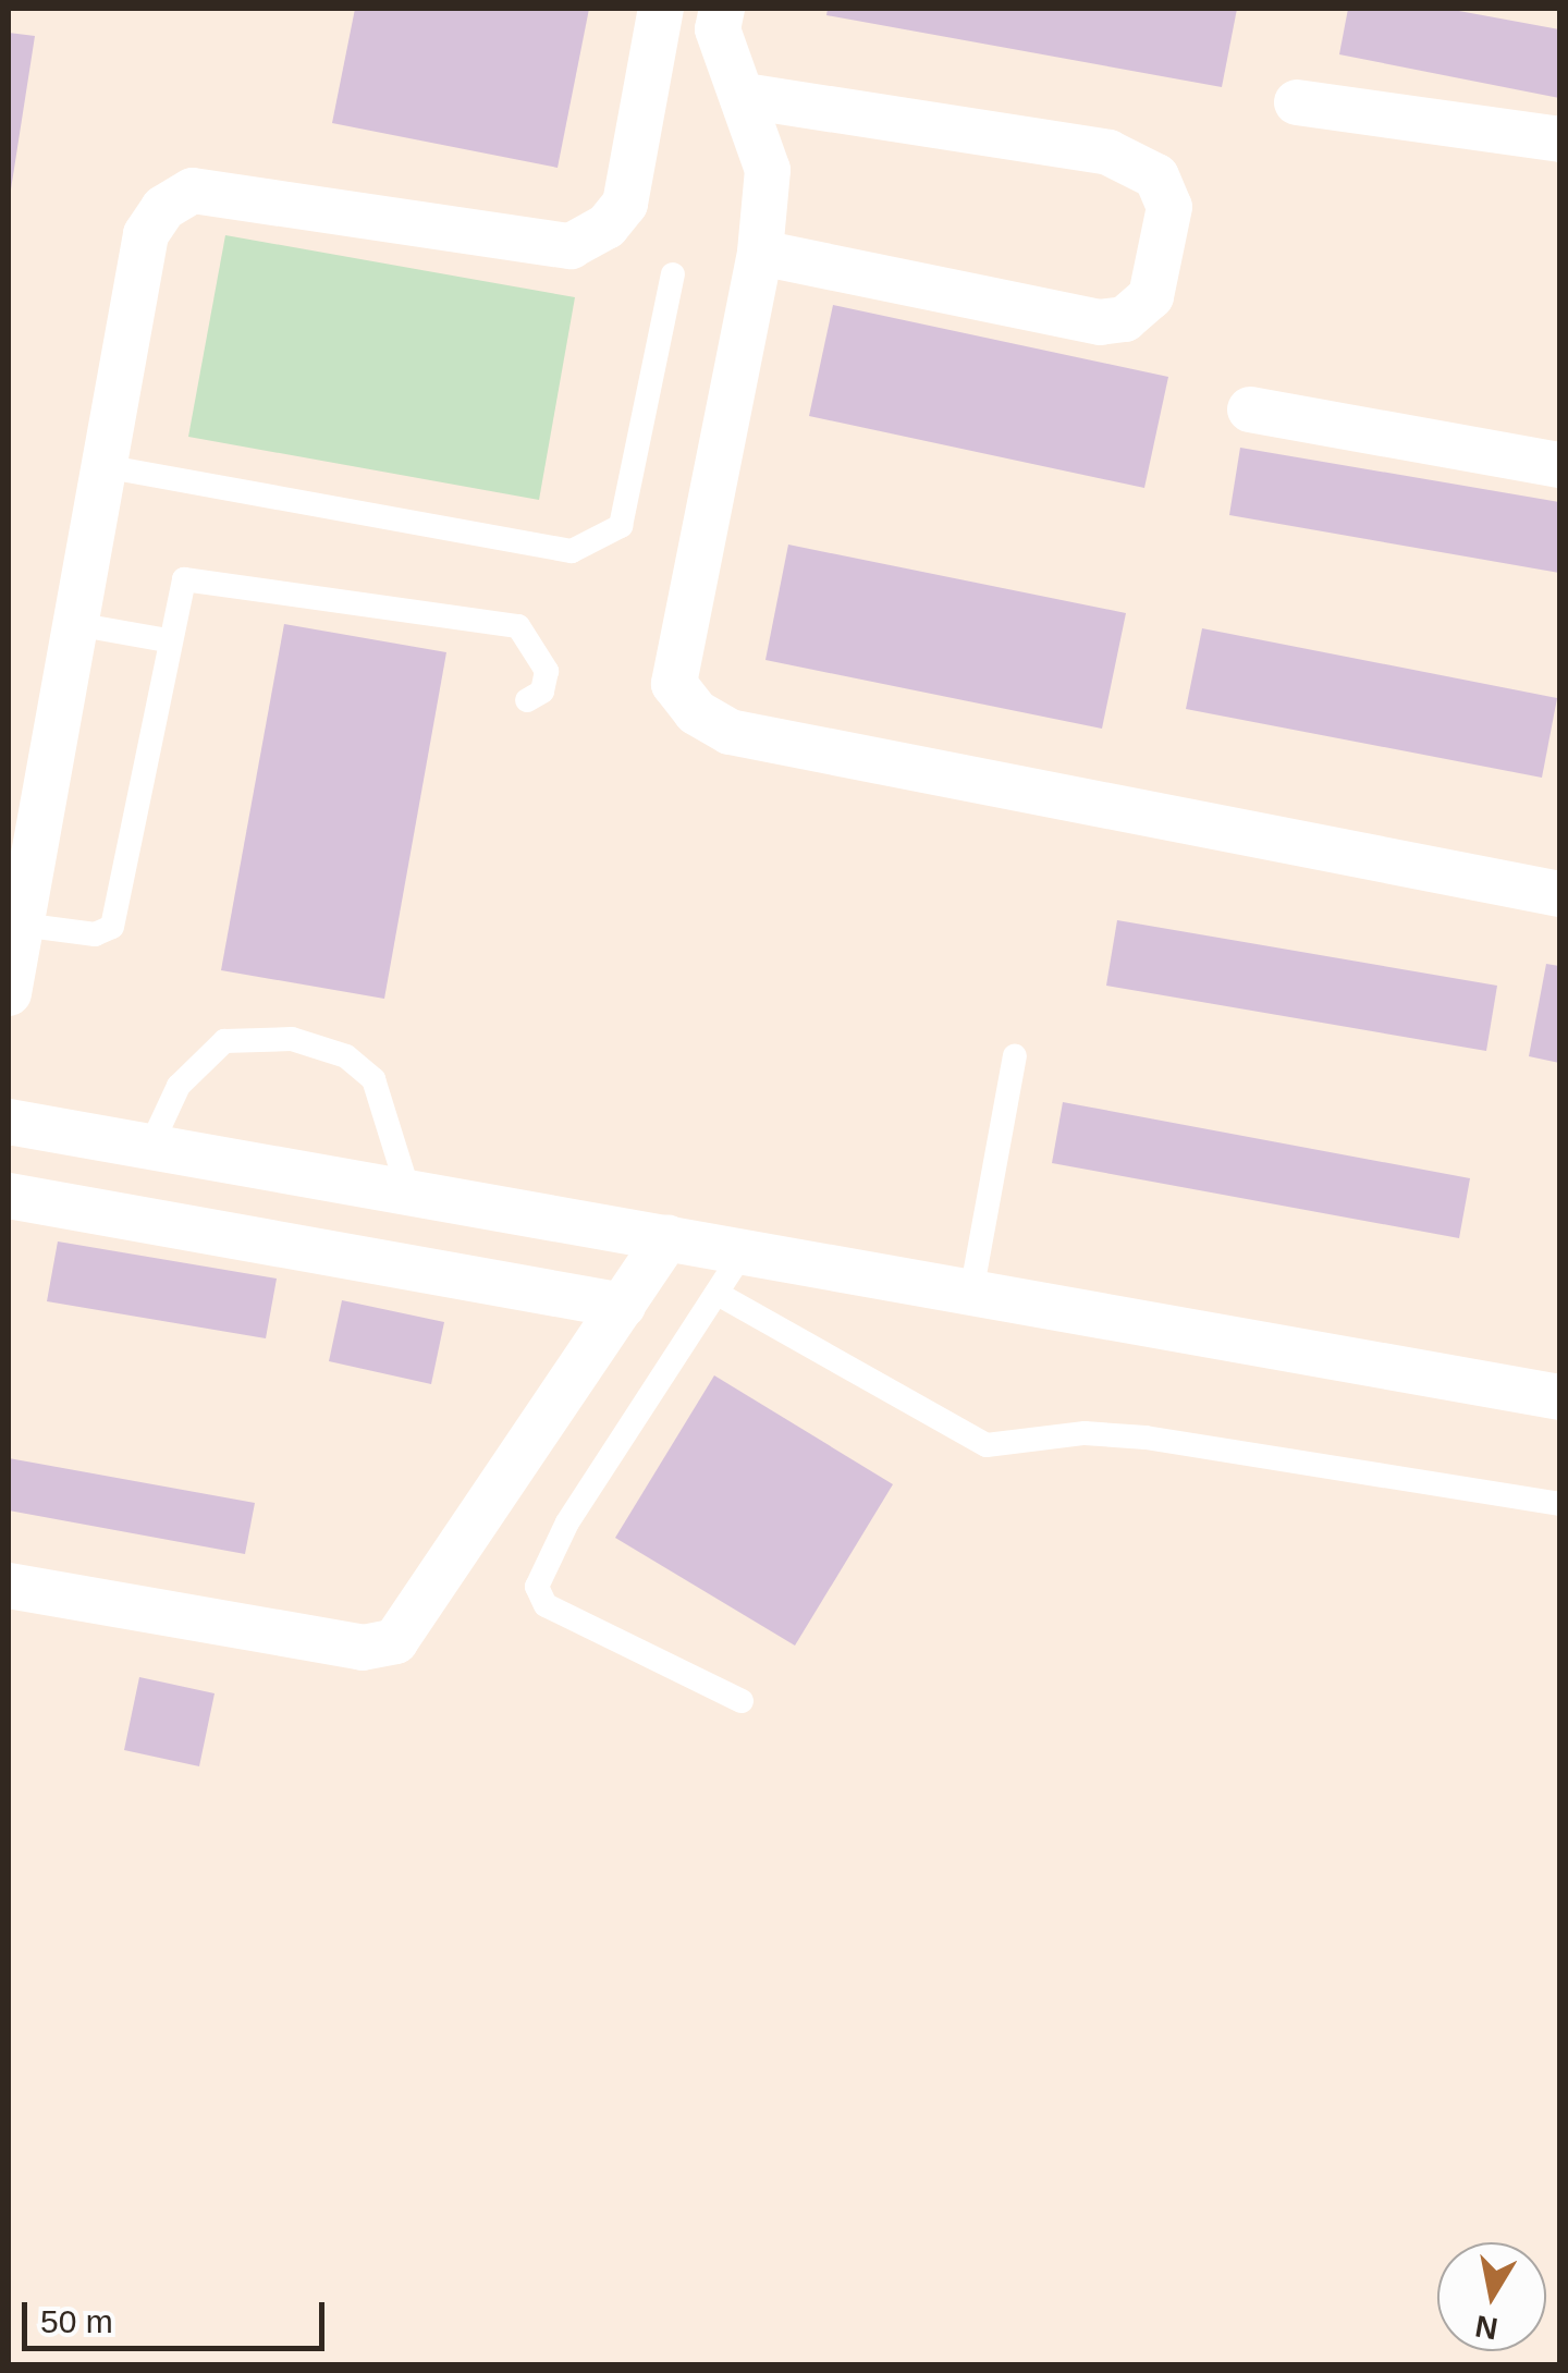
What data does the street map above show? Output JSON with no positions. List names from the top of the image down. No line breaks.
{"scale_bar":"50 m","north":"bottom"}
